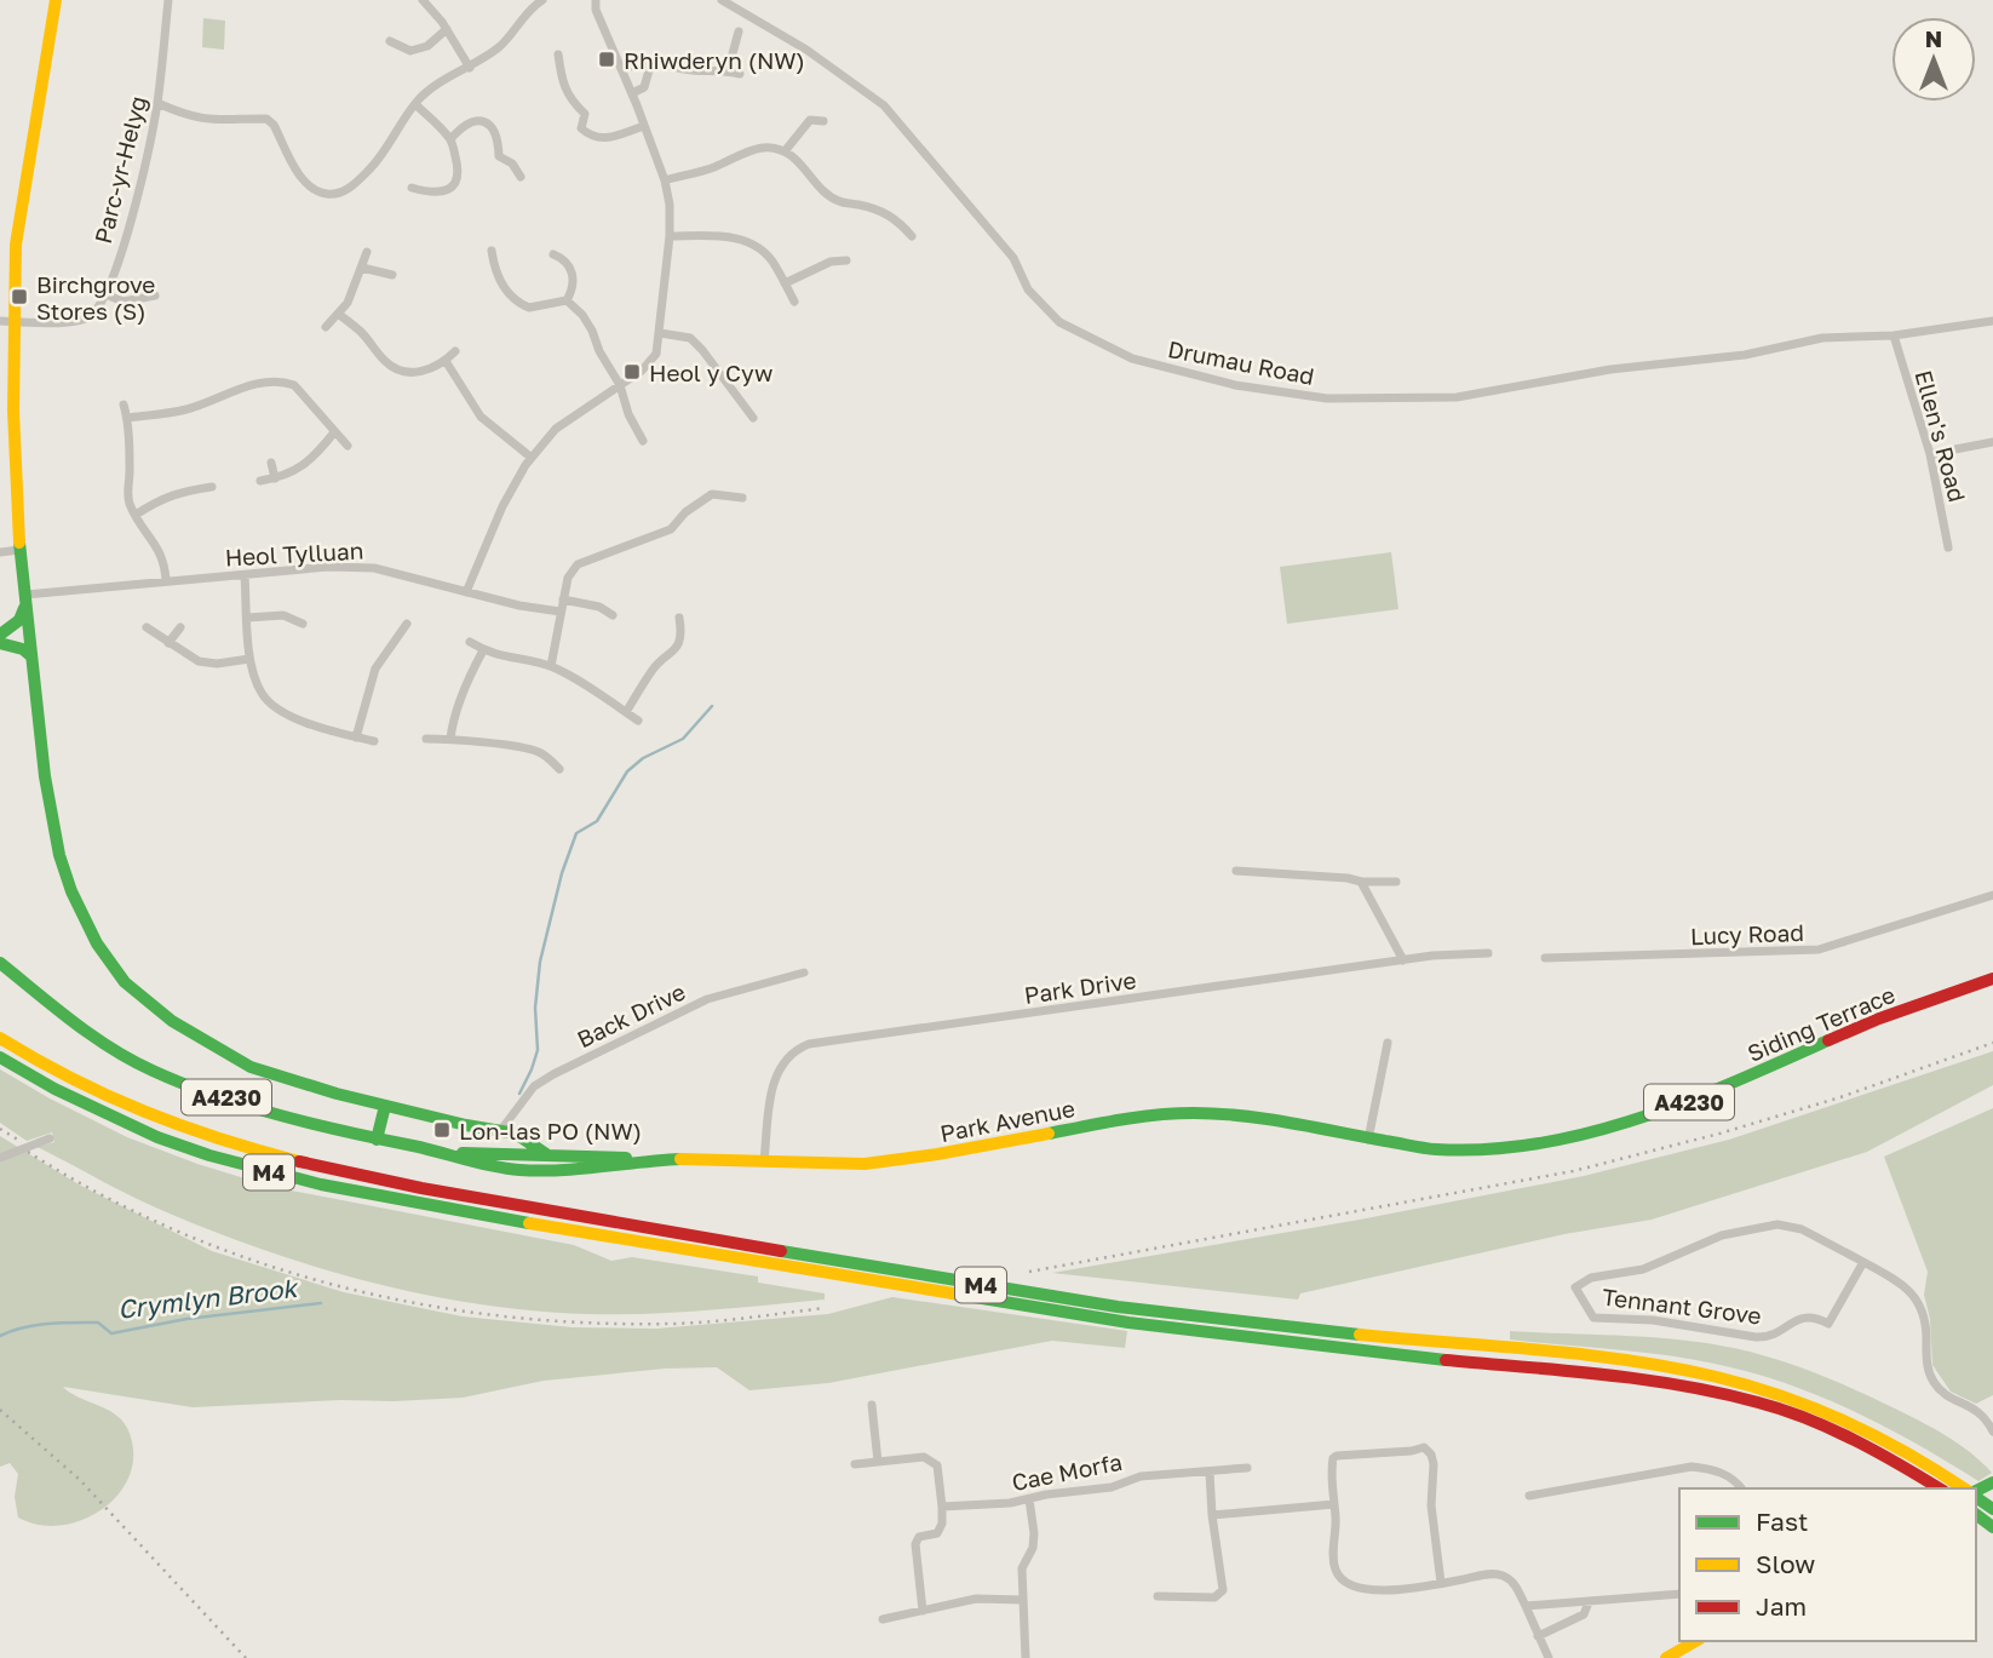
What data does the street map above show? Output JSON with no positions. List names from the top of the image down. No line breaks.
{"streets":{"main road":["Siding Terrace","A4230","Park Avenue","M4"],"street":["Parc-yr-Helyg","Drumau Road","Ellen's Road","Heol Tylluan","Lucy Road","Park Drive","Back Drive","Tennant Grove","Cae Morfa"]},"crossings":[["Drumau Road","Ellen's Road"],["Park Drive","Park Avenue"],["Siding Terrace","Park Avenue"],["A4230","Park Avenue"]],"water":["Crymlyn Brook"],"places":{"transit":["Rhiwderyn (NW)","Birchgrove Stores (S)","Heol y Cyw","Lon-las PO (NW)"]},"legend":["Fast","Slow","Jam"],"north":"top"}
